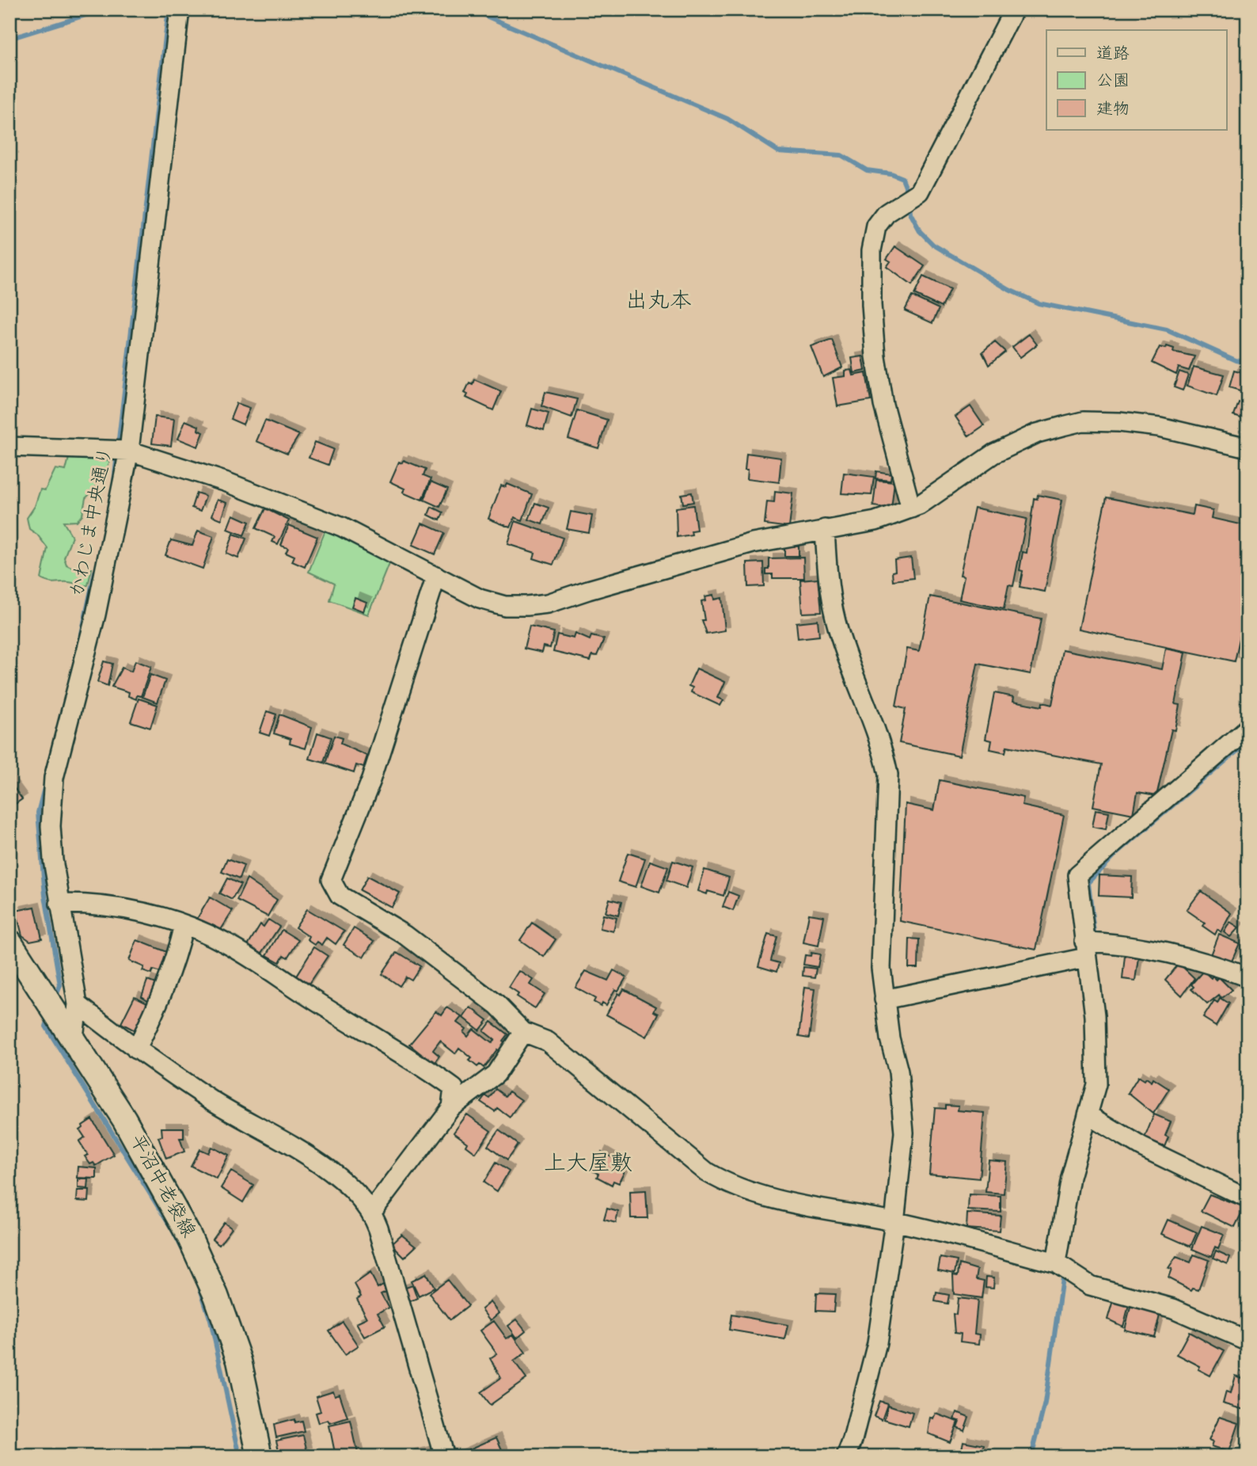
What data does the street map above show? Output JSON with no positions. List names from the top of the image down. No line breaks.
{"streets":{"main road":["平沼中老袋線"],"street":["かわじま中央通り"]},"crossings":[["かわじま中央通り","平沼中老袋線"]],"districts":["出丸本","上大屋敷"],"legend":["道路","公園","建物"]}
